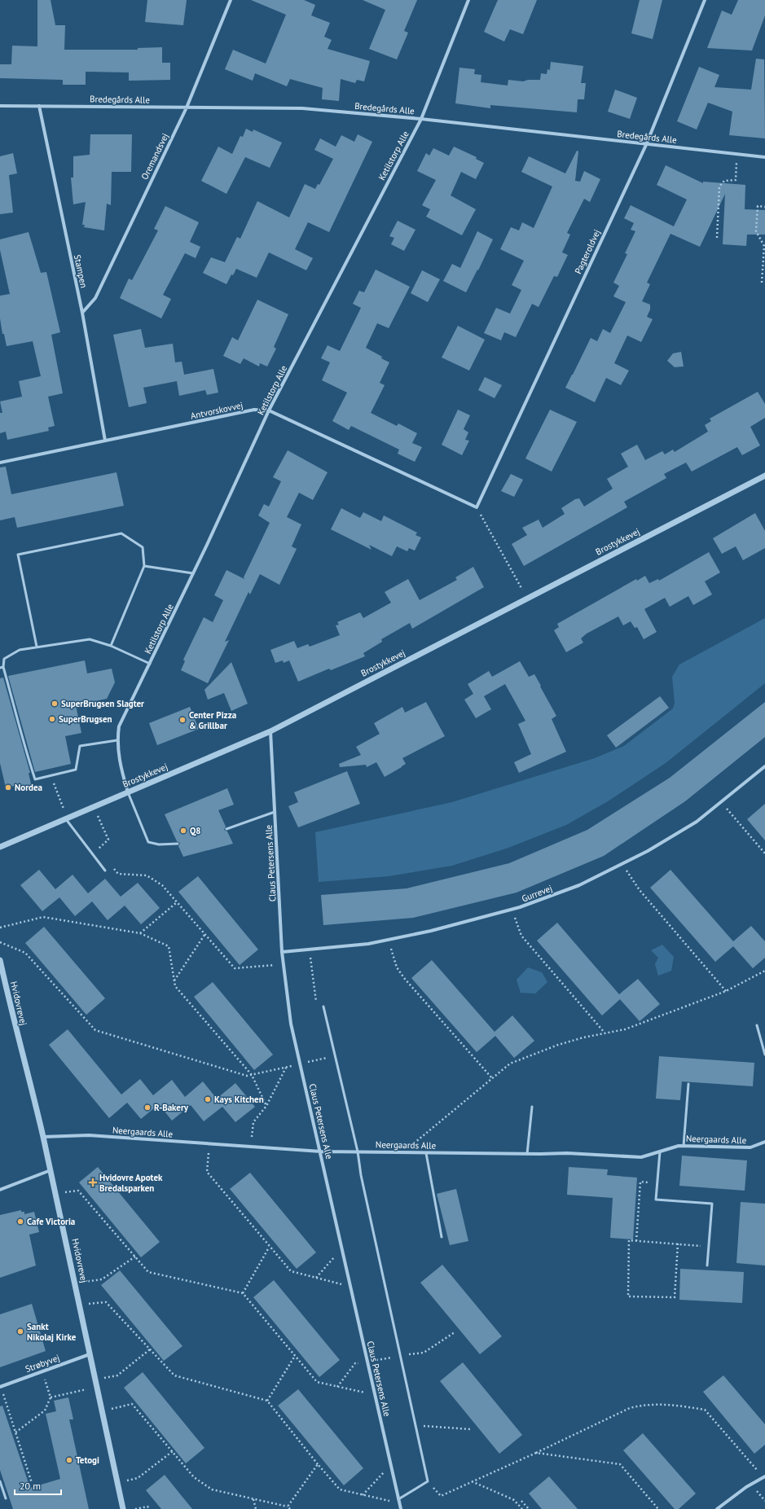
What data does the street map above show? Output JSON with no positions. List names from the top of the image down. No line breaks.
{"streets":{"street":["Bredegårds Alle","Ketilstorp Alle","Oremandsvej","Pagteroldvej","Stampen","Antvorskovvej","Brostykkevej","Claus Petersens Alle","Gurrevej","Hvidovrevej","Neergaards Alle","Strøbyvej"]},"crossings":[["Bredegårds Alle","Ketilstorp Alle"],["Bredegårds Alle","Oremandsvej"],["Bredegårds Alle","Pagteroldvej"],["Bredegårds Alle","Stampen"],["Ketilstorp Alle","Antvorskovvej"],["Ketilstorp Alle","Brostykkevej"],["Oremandsvej","Stampen"],["Pagteroldvej","Antvorskovvej"],["Stampen","Antvorskovvej"],["Brostykkevej","Claus Petersens Alle"],["Claus Petersens Alle","Gurrevej"],["Claus Petersens Alle","Neergaards Alle"],["Hvidovrevej","Neergaards Alle"],["Hvidovrevej","Strøbyvej"]],"places":{"other":["SuperBrugsen Slagter","SuperBrugsen","Center Pizza & Grillbar","Nordea","Q8","Kays Kitchen","R-Bakery","Cafe Victoria","Sankt Nikolaj Kirke","Tetogi"],"health":["Hvidovre Apotek Bredalsparken"]},"scale_bar":"20 m"}
